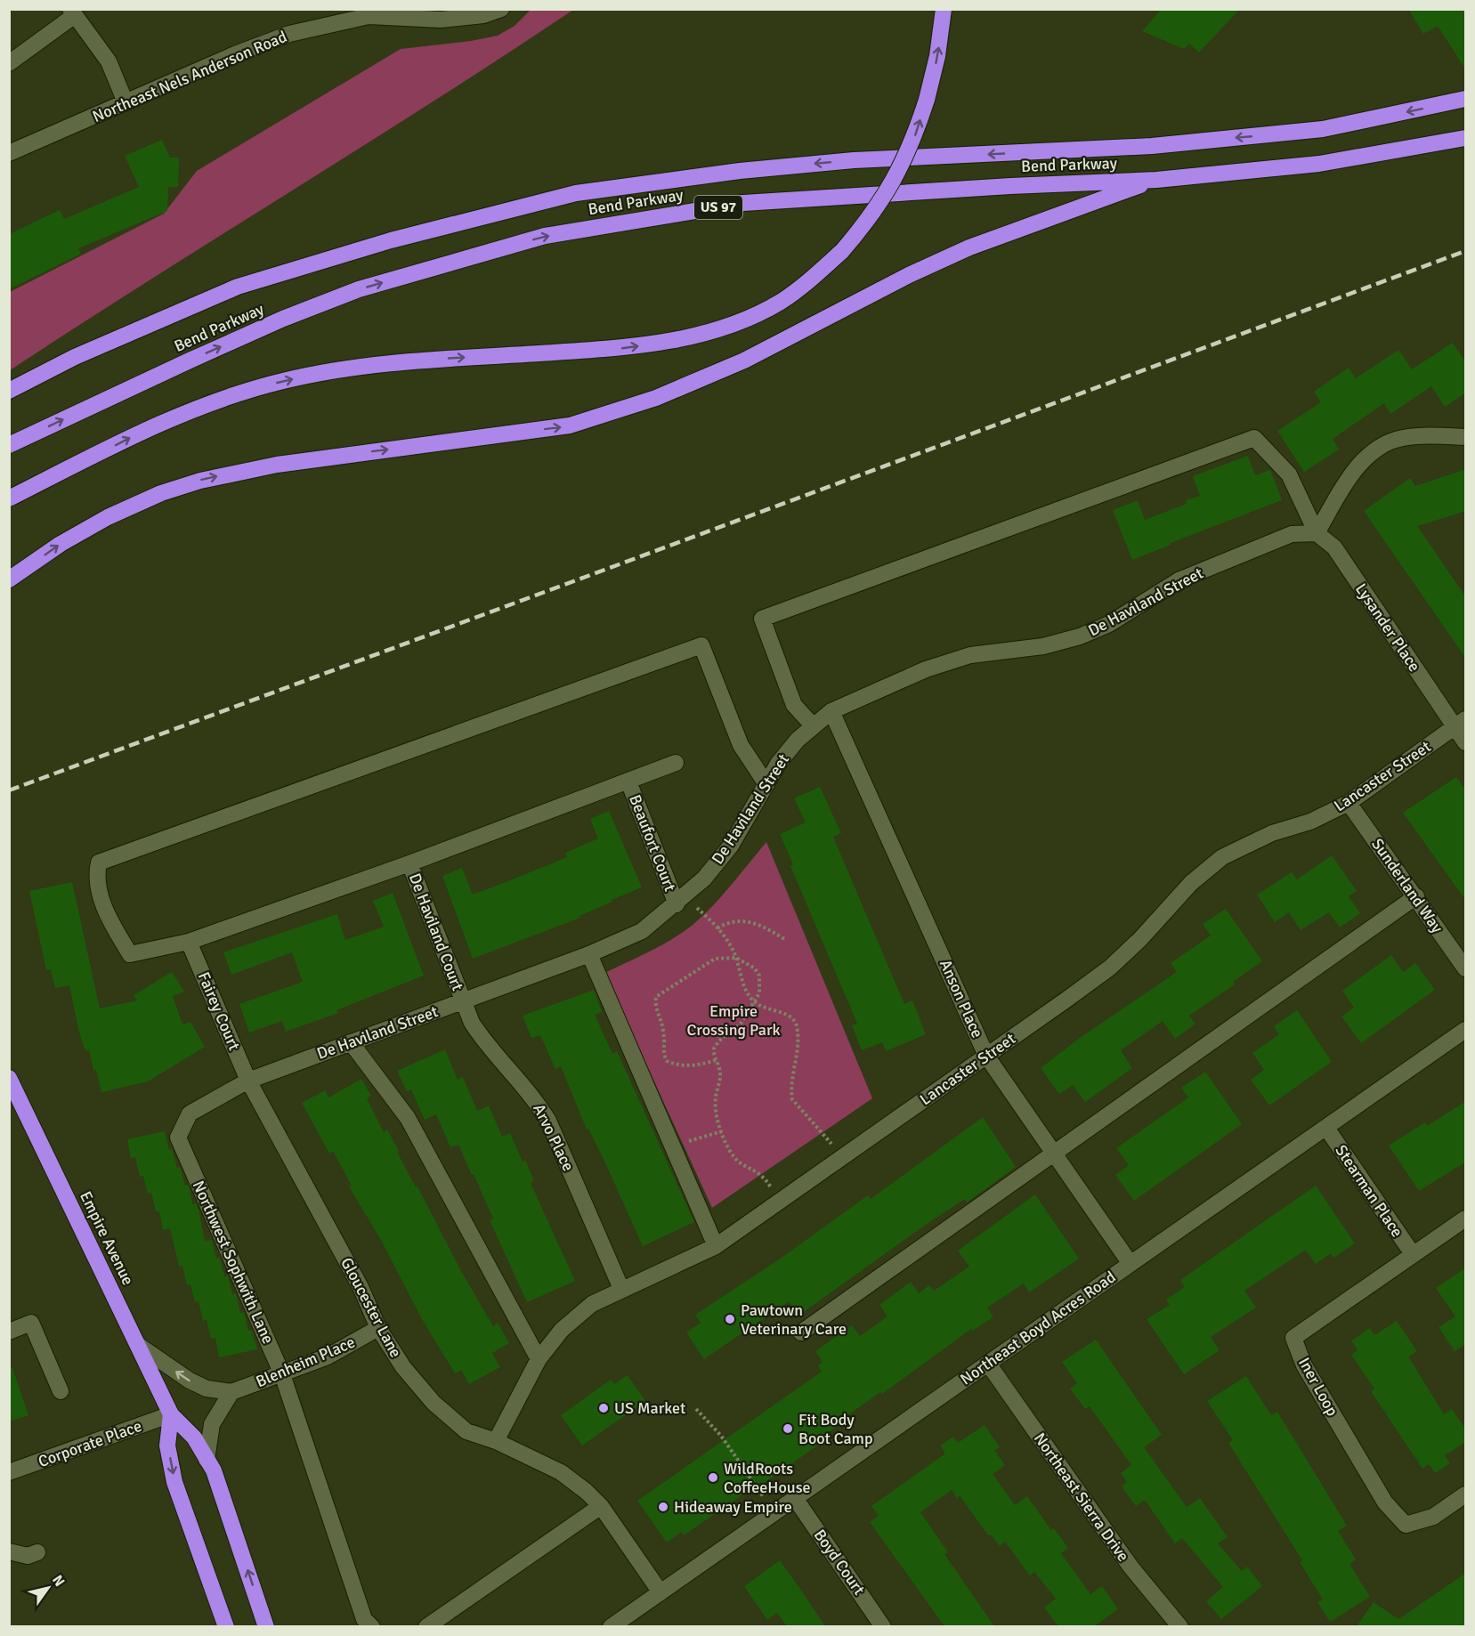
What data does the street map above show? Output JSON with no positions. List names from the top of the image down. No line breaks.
{"streets":{"highway":["Bend Parkway","US 97","Empire Avenue"],"street":["Northeast Nels Anderson Road","De Haviland Street","Lysander Place","Lancaster Street","Beaufort Court","Sunderland Way","De Haviland Court","Anson Place","Fairey Court","Arvo Place","Stearman Place","Northwest Sophwith Lane","Gloucester Lane","Northeast Boyd Acres Road","Blenheim Place","Iner Loop","Corporate Place","Northeast Sierra Drive","Boyd Court"]},"crossings":[["De Haviland Street","Lysander Place"],["De Haviland Street","Beaufort Court"],["De Haviland Street","De Haviland Court"],["De Haviland Street","Anson Place"],["De Haviland Street","Fairey Court"],["De Haviland Street","Arvo Place"],["De Haviland Street","Northwest Sophwith Lane"],["De Haviland Street","Gloucester Lane"],["Lysander Place","Lancaster Street"],["Lancaster Street","Sunderland Way"],["Lancaster Street","Anson Place"],["Lancaster Street","Arvo Place"],["Lancaster Street","Gloucester Lane"],["De Haviland Court","Arvo Place"],["Anson Place","Northeast Boyd Acres Road"],["Fairey Court","Northwest Sophwith Lane"],["Fairey Court","Gloucester Lane"],["Stearman Place","Northeast Boyd Acres Road"],["Stearman Place","Iner Loop"],["Empire Avenue","Blenheim Place"],["Empire Avenue","Corporate Place"],["Northwest Sophwith Lane","Gloucester Lane"],["Northwest Sophwith Lane","Blenheim Place"],["Gloucester Lane","Northeast Boyd Acres Road"],["Gloucester Lane","Blenheim Place"],["Northeast Boyd Acres Road","Northeast Sierra Drive"],["Northeast Boyd Acres Road","Boyd Court"]],"one_way":["Blenheim Place"],"parks":["Empire Crossing Park"],"places":["Pawtown Veterinary Care","US Market","Fit Body Boot Camp","WildRoots CoffeeHouse","Hideaway Empire"],"north":"top right"}
